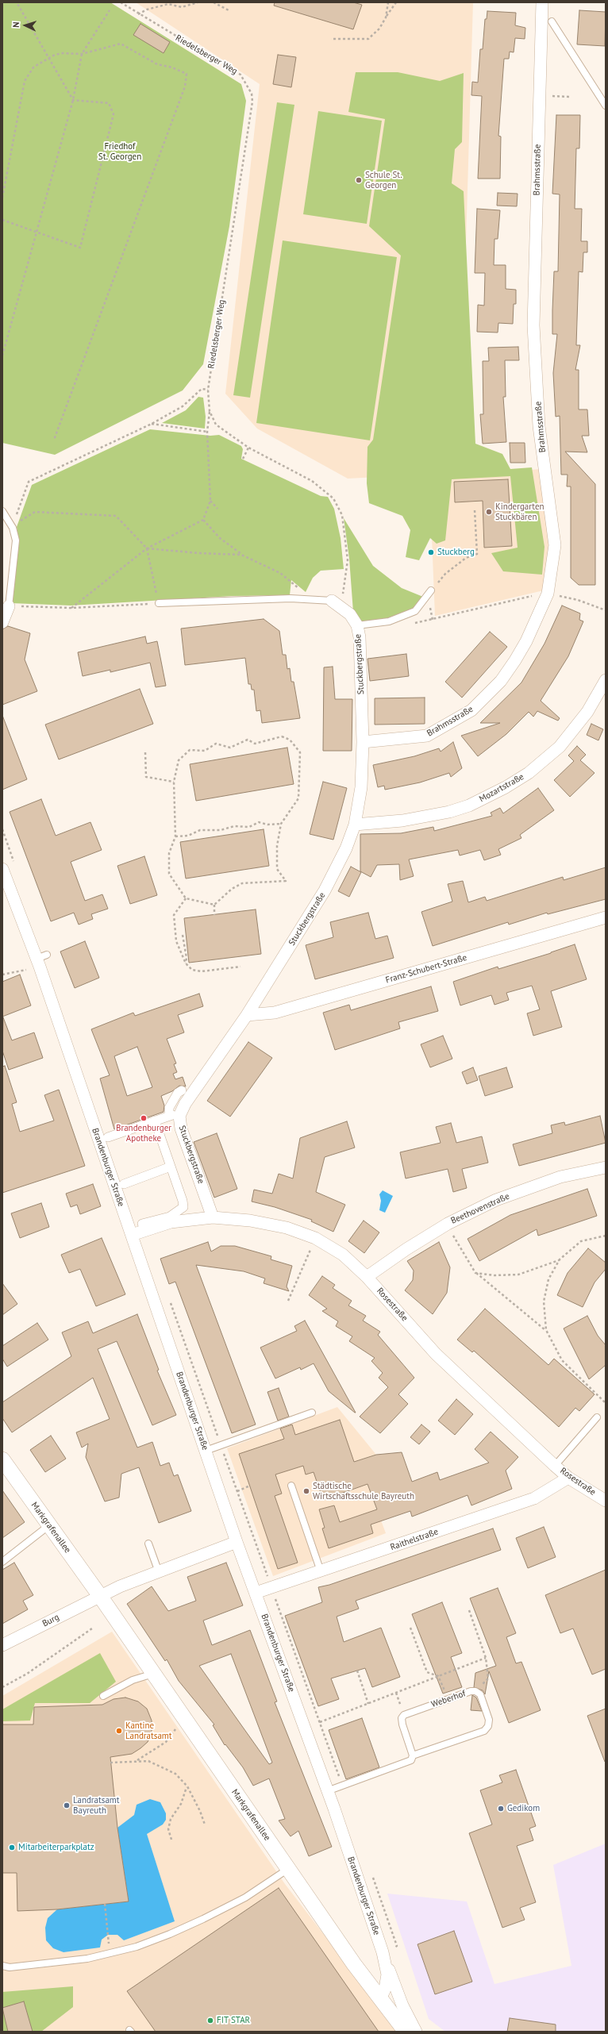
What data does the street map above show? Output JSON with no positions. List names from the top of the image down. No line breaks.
{"streets":{"street":["Brahmsstraße","Stuckbergstraße","Mozartstraße","Franz-Schubert-Straße","Brandenburger Straße","Beethovenstraße","Rosestraße","Markgrafenallee","Raithelstraße","Burg"],"lane":["Weberhof"],"path":["Riedelsberger Weg"]},"crossings":[["Brahmsstraße","Stuckbergstraße"],["Stuckbergstraße","Mozartstraße"],["Stuckbergstraße","Franz-Schubert-Straße"],["Stuckbergstraße","Rosestraße"],["Brandenburger Straße","Rosestraße"],["Brandenburger Straße","Markgrafenallee"],["Brandenburger Straße","Raithelstraße"],["Brandenburger Straße","Weberhof"],["Beethovenstraße","Rosestraße"],["Rosestraße","Raithelstraße"],["Markgrafenallee","Burg"]],"parks":["Friedhof St. Georgen"],"places":["Schule St. Georgen","Kindergarten Stuckbären","Stuckberg","Brandenburger Apotheke","Städtische Wirtschaftsschule Bayreuth","Kantine Landratsamt","Landratsamt Bayreuth","Gedikom","Mitarbeiterparkplatz","FIT STAR"],"north":"left"}
